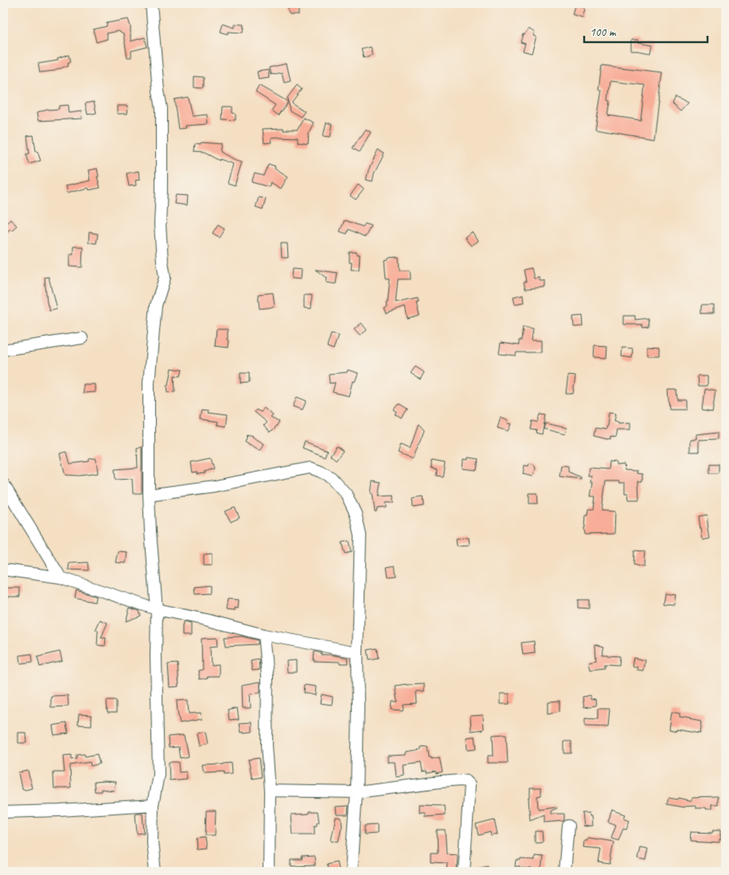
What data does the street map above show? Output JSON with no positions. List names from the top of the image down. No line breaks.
{"scale_bar":"100 m"}
